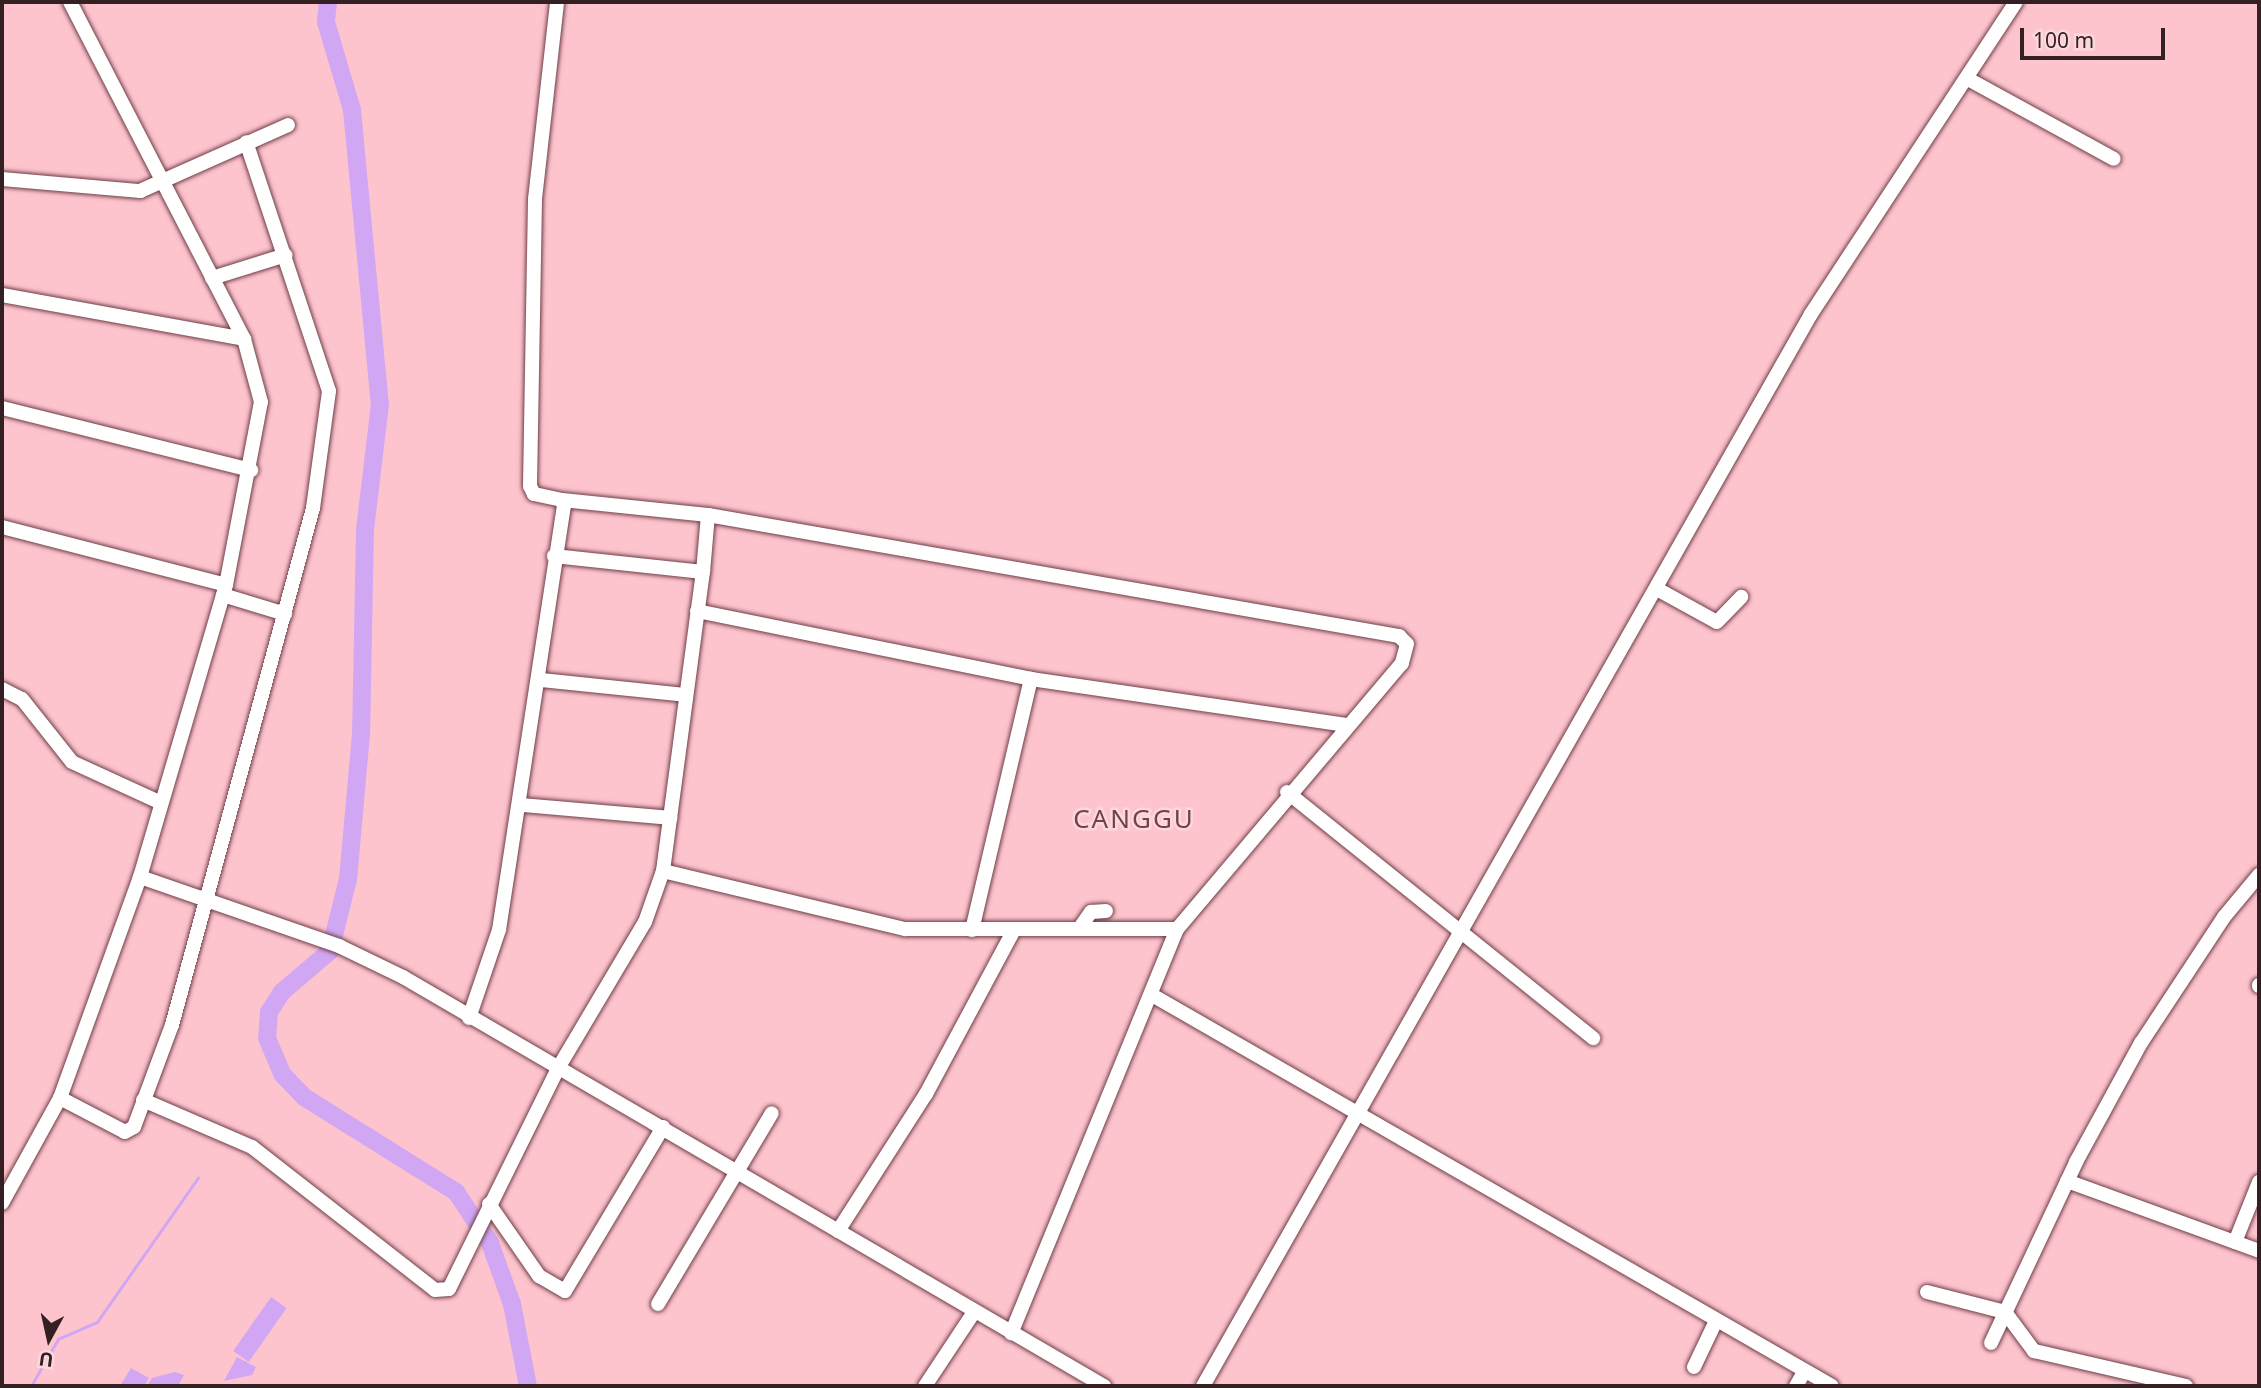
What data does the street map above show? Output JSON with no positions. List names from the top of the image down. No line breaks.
{"districts":["CANGGU"],"scale_bar":"100 m","north":"bottom"}
